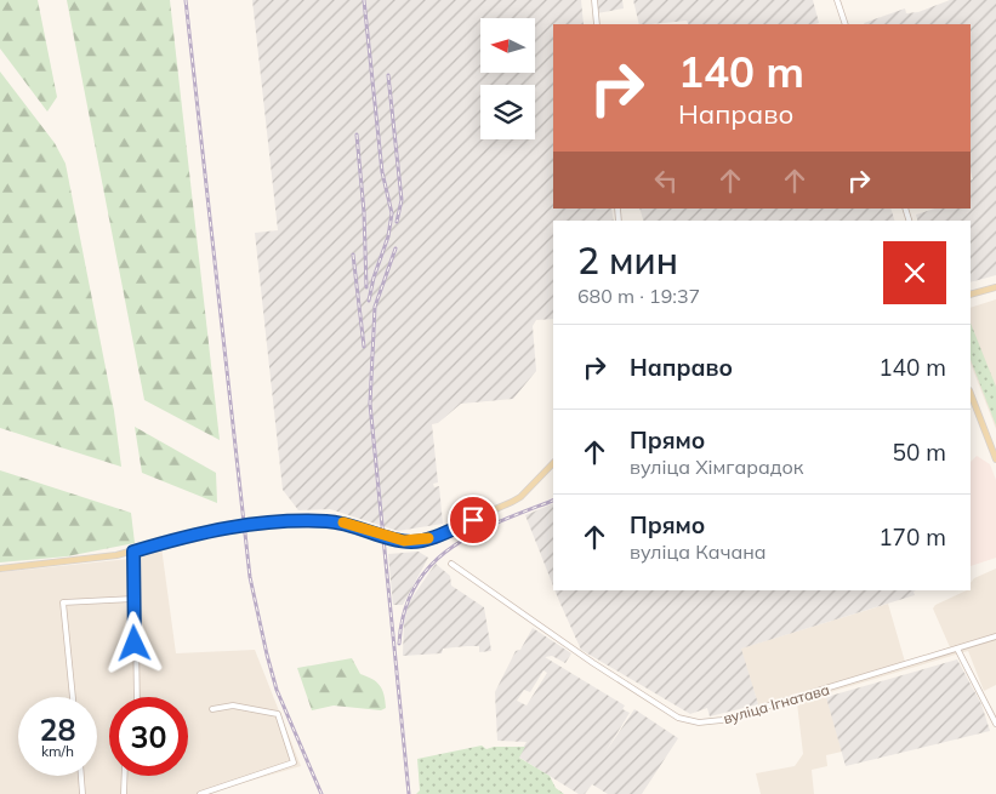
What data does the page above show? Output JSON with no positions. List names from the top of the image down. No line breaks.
{"streets":{"street":["вуліца Ігнатава"]},"north":"left","page":{"turn":["140 m","Направо"],"heading":["2 мин","680 m · 19:37"],"list":[{"name":"Направо","value":"140 m"},{"name":"Прямо","note":"вуліца Хімгарадок","value":"50 m"},{"name":"Прямо","note":"вуліца Качана","value":"170 m"}],"speed":"28 km/h","limit":"30"}}
